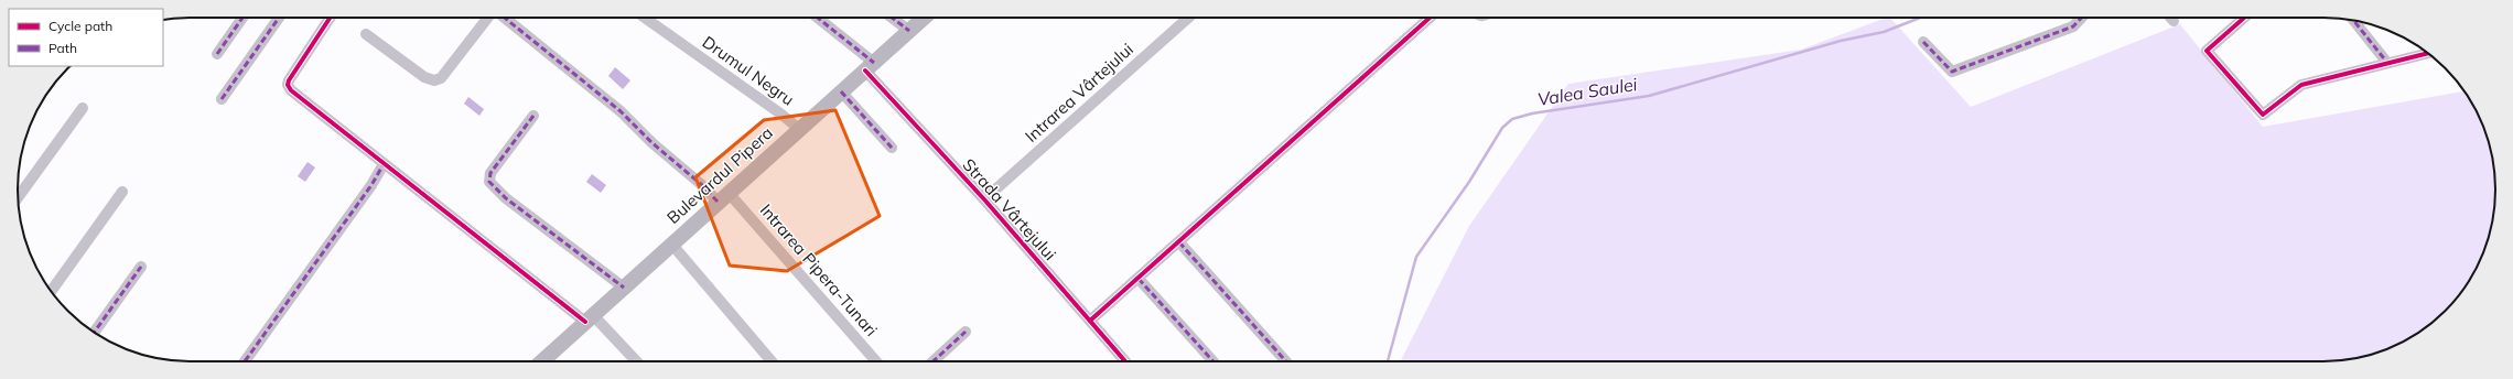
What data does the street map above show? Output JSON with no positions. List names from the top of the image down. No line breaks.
{"streets":{"main road":["Bulevardul Pipera"],"street":["Drumul Negru","Intrarea Vârtejului","Strada Vârtejului","Intrarea Pipera-Tunari"]},"crossings":[["Drumul Negru","Bulevardul Pipera"],["Intrarea Vârtejului","Strada Vârtejului"],["Bulevardul Pipera","Strada Vârtejului"],["Bulevardul Pipera","Intrarea Pipera-Tunari"]],"water":["Valea Saulei"],"legend":["Cycle path","Path"]}
